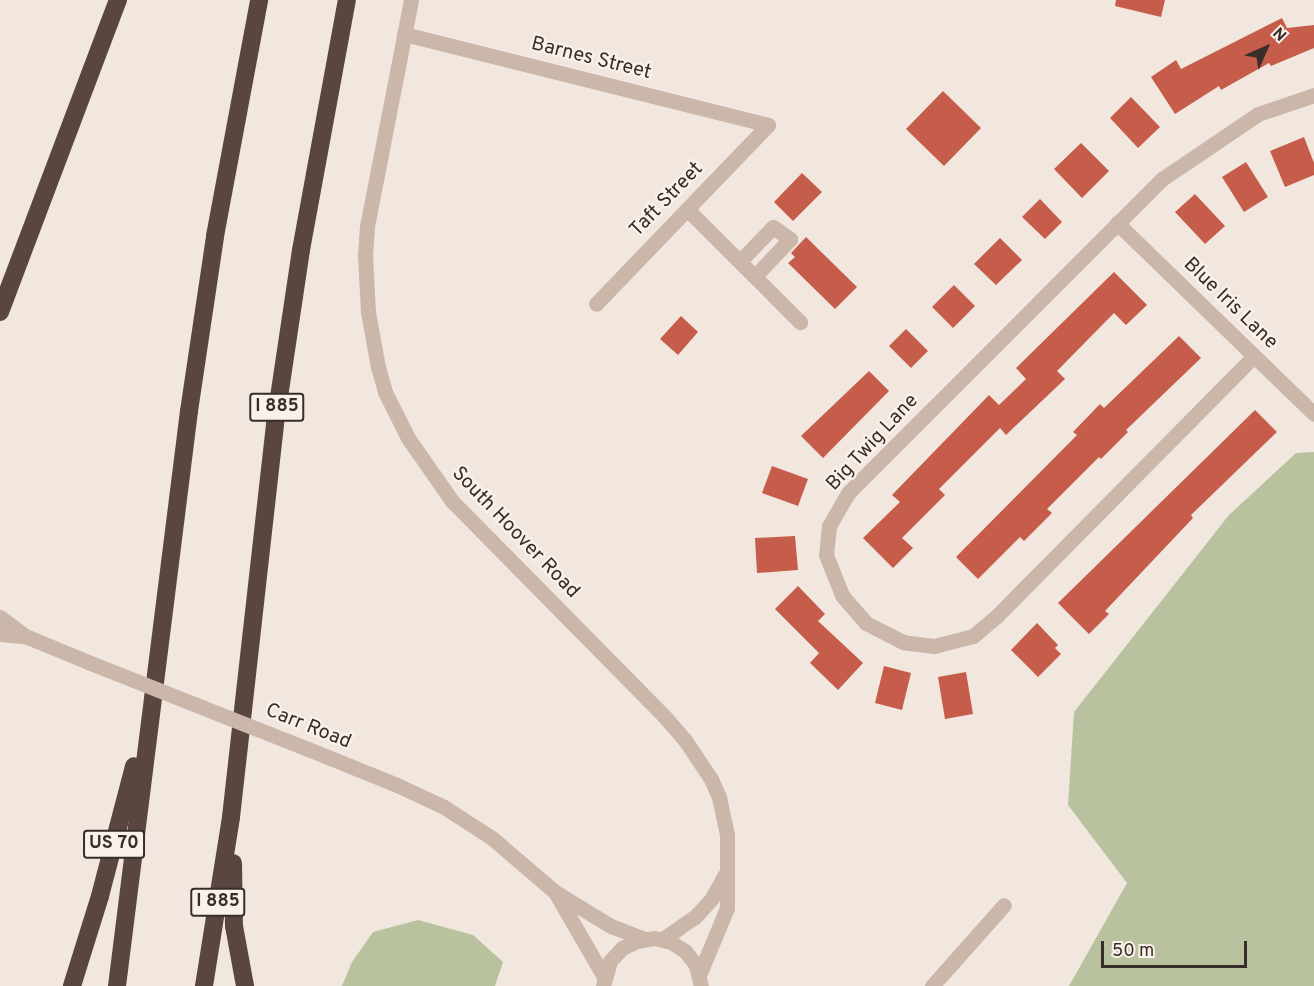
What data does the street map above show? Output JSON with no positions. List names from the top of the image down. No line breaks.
{"streets":{"highway":["I 885","US 70"],"street":["Barnes Street","Taft Street","Blue Iris Lane","Big Twig Lane","South Hoover Road","Carr Road"]},"crossings":[["Barnes Street","Taft Street"],["Barnes Street","South Hoover Road"],["Blue Iris Lane","Big Twig Lane"]],"scale_bar":"50 m","north":"top right"}
